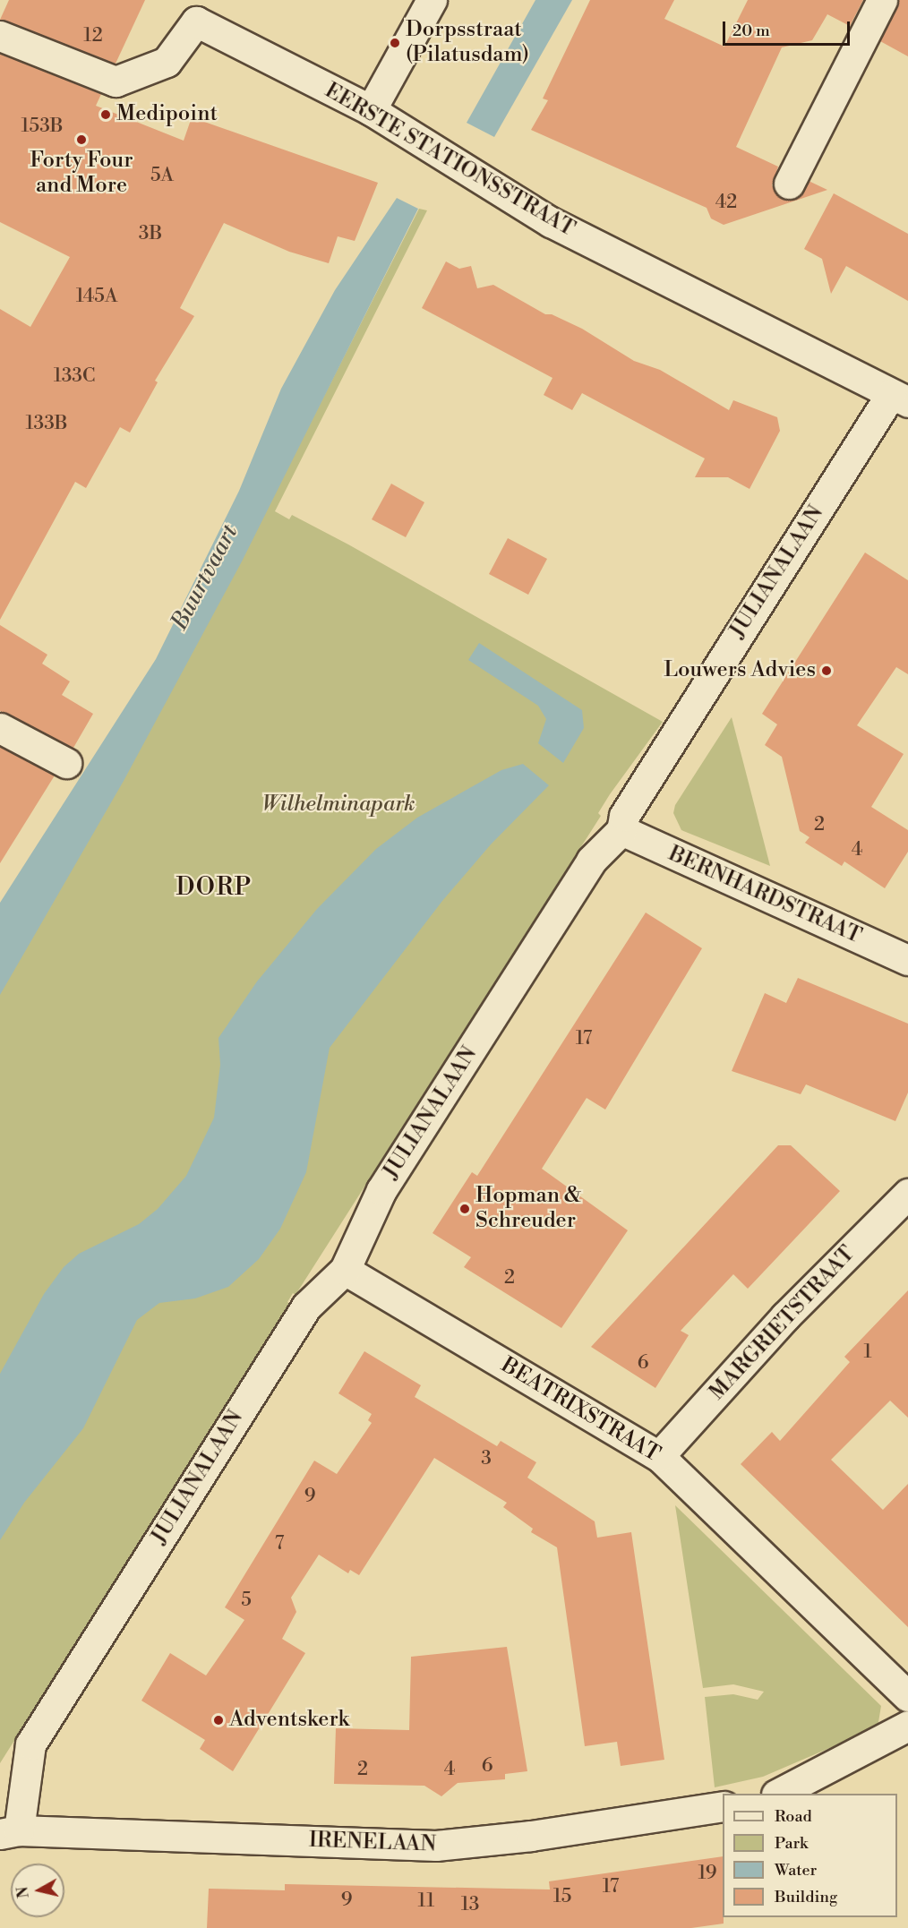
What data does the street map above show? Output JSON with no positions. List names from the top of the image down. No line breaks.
{"streets":{"street":["EERSTE STATIONSSTRAAT","JULIANALAAN","BERNHARDSTRAAT","MARGRIETSTRAAT","BEATRIXSTRAAT","IRENELAAN"]},"crossings":[["EERSTE STATIONSSTRAAT","JULIANALAAN"],["JULIANALAAN","BERNHARDSTRAAT"],["JULIANALAAN","BEATRIXSTRAAT"],["JULIANALAAN","IRENELAAN"],["MARGRIETSTRAAT","BEATRIXSTRAAT"]],"districts":["DORP"],"water":["Buurtvaart"],"parks":["Wilhelminapark"],"places":["Dorpsstraat (Pilatusdam)","Medipoint","Forty Four and More","Louwers Advies","Hopman & Schreuder","Adventskerk"],"house_numbers":["12","153B","5A","42","3B","145A","133C","133B","2","4","17","2","1","6","3","9","7","5","6","2","4","19","17","15","9","11","13"],"legend":["Road","Park","Water","Building"],"scale_bar":"20 m","north":"left"}
